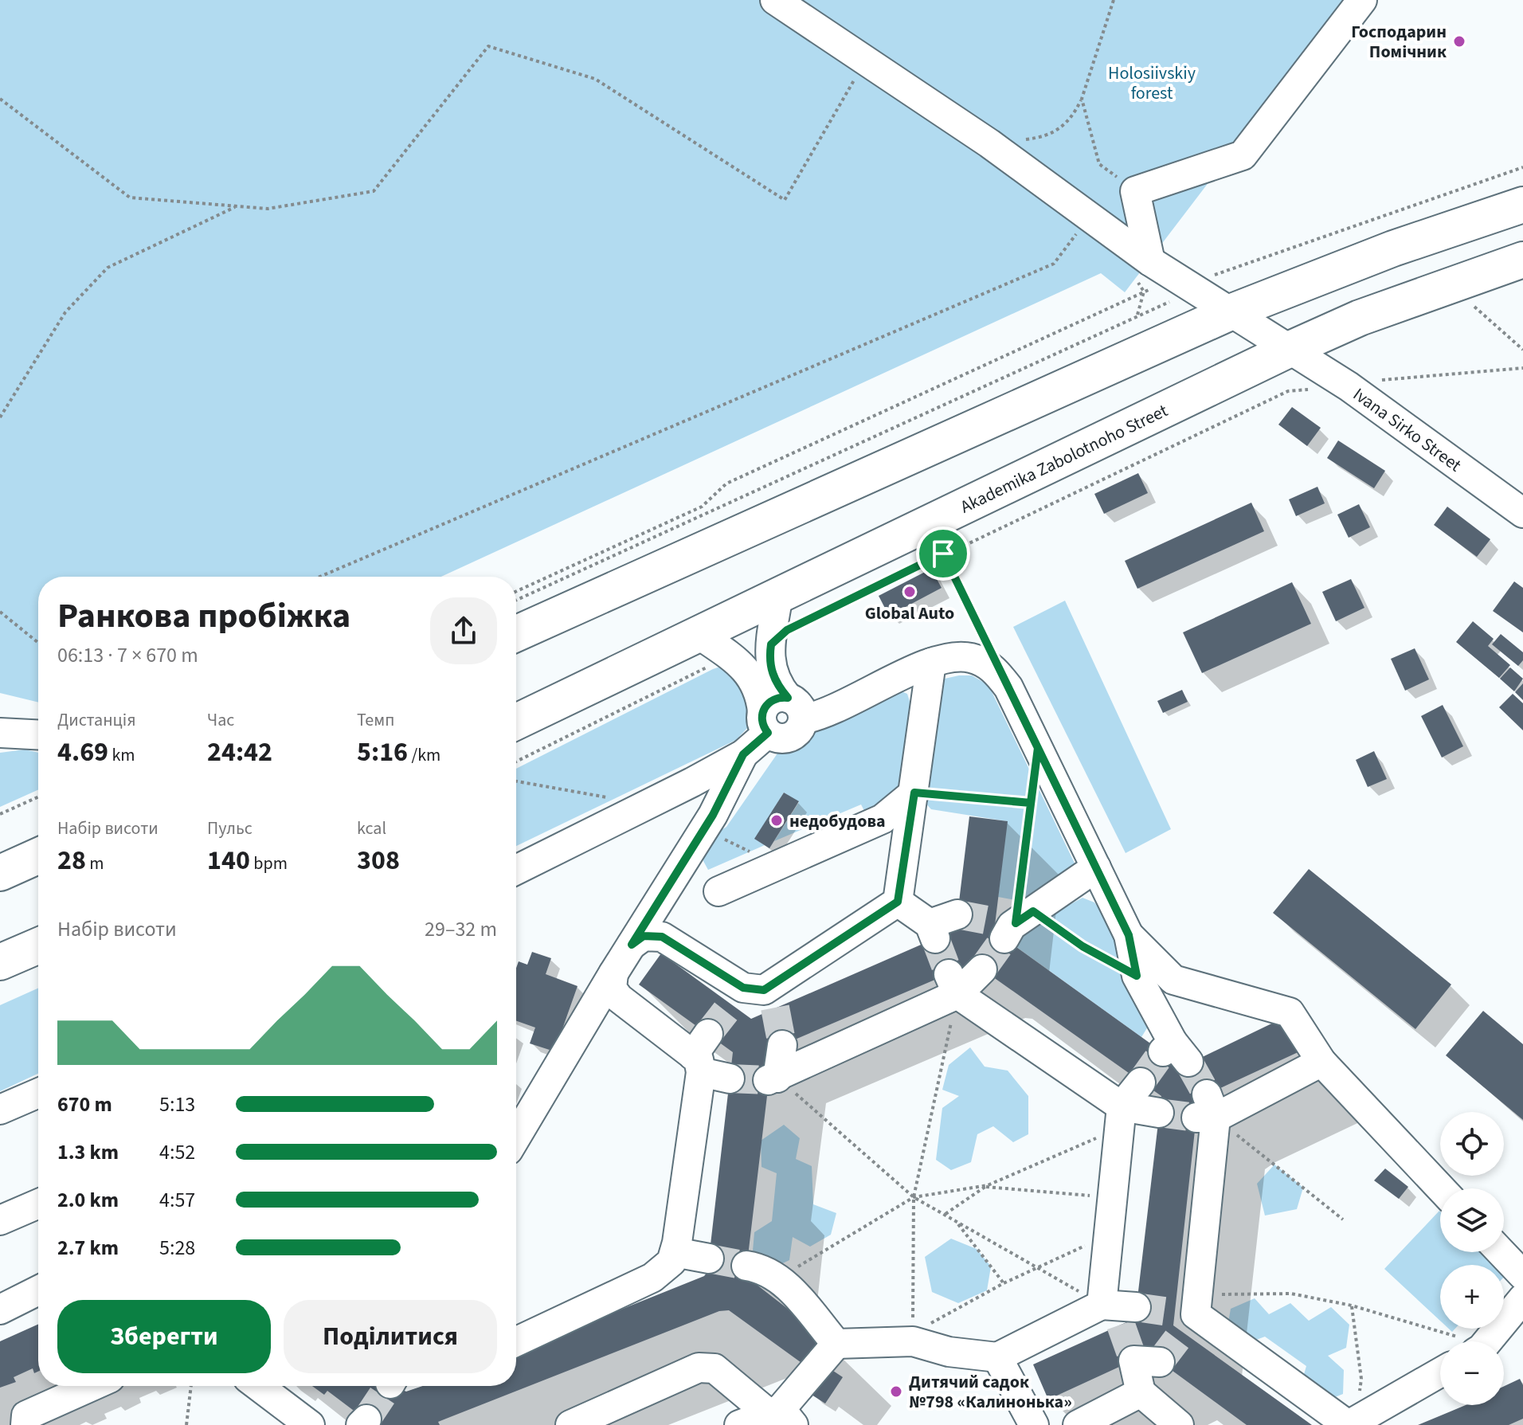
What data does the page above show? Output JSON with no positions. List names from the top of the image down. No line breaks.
{"streets":{"highway":["Akademika Zabolotnoho Street"],"street":["Ivana Sirko Street"]},"crossings":[["Ivana Sirko Street","Akademika Zabolotnoho Street"]],"parks":["Holosiivskiy forest"],"places":["Господарин Помічник","Global Auto","недобудова","Дитячий садок №798 «Калинонька»"],"page":{"heading":["Ранкова пробіжка","06:13 · 7 × 670 m"],"stats":[["Дистанція","4.69 km"],["Час","24:42"],["Темп","5:16 /km"],["Набір висоти","28 m"],["Пульс","140 bpm"],["kcal","308"]],"chart":["Набір висоти","29–32 m"],"list":[{"name":"670 m","note":"5:13"},{"name":"1.3 km","note":"4:52"},{"name":"2.0 km","note":"4:57"},{"name":"2.7 km","note":"5:28"}],"map_buttons":["+","−"],"buttons":["Зберегти","Поділитися"]}}
